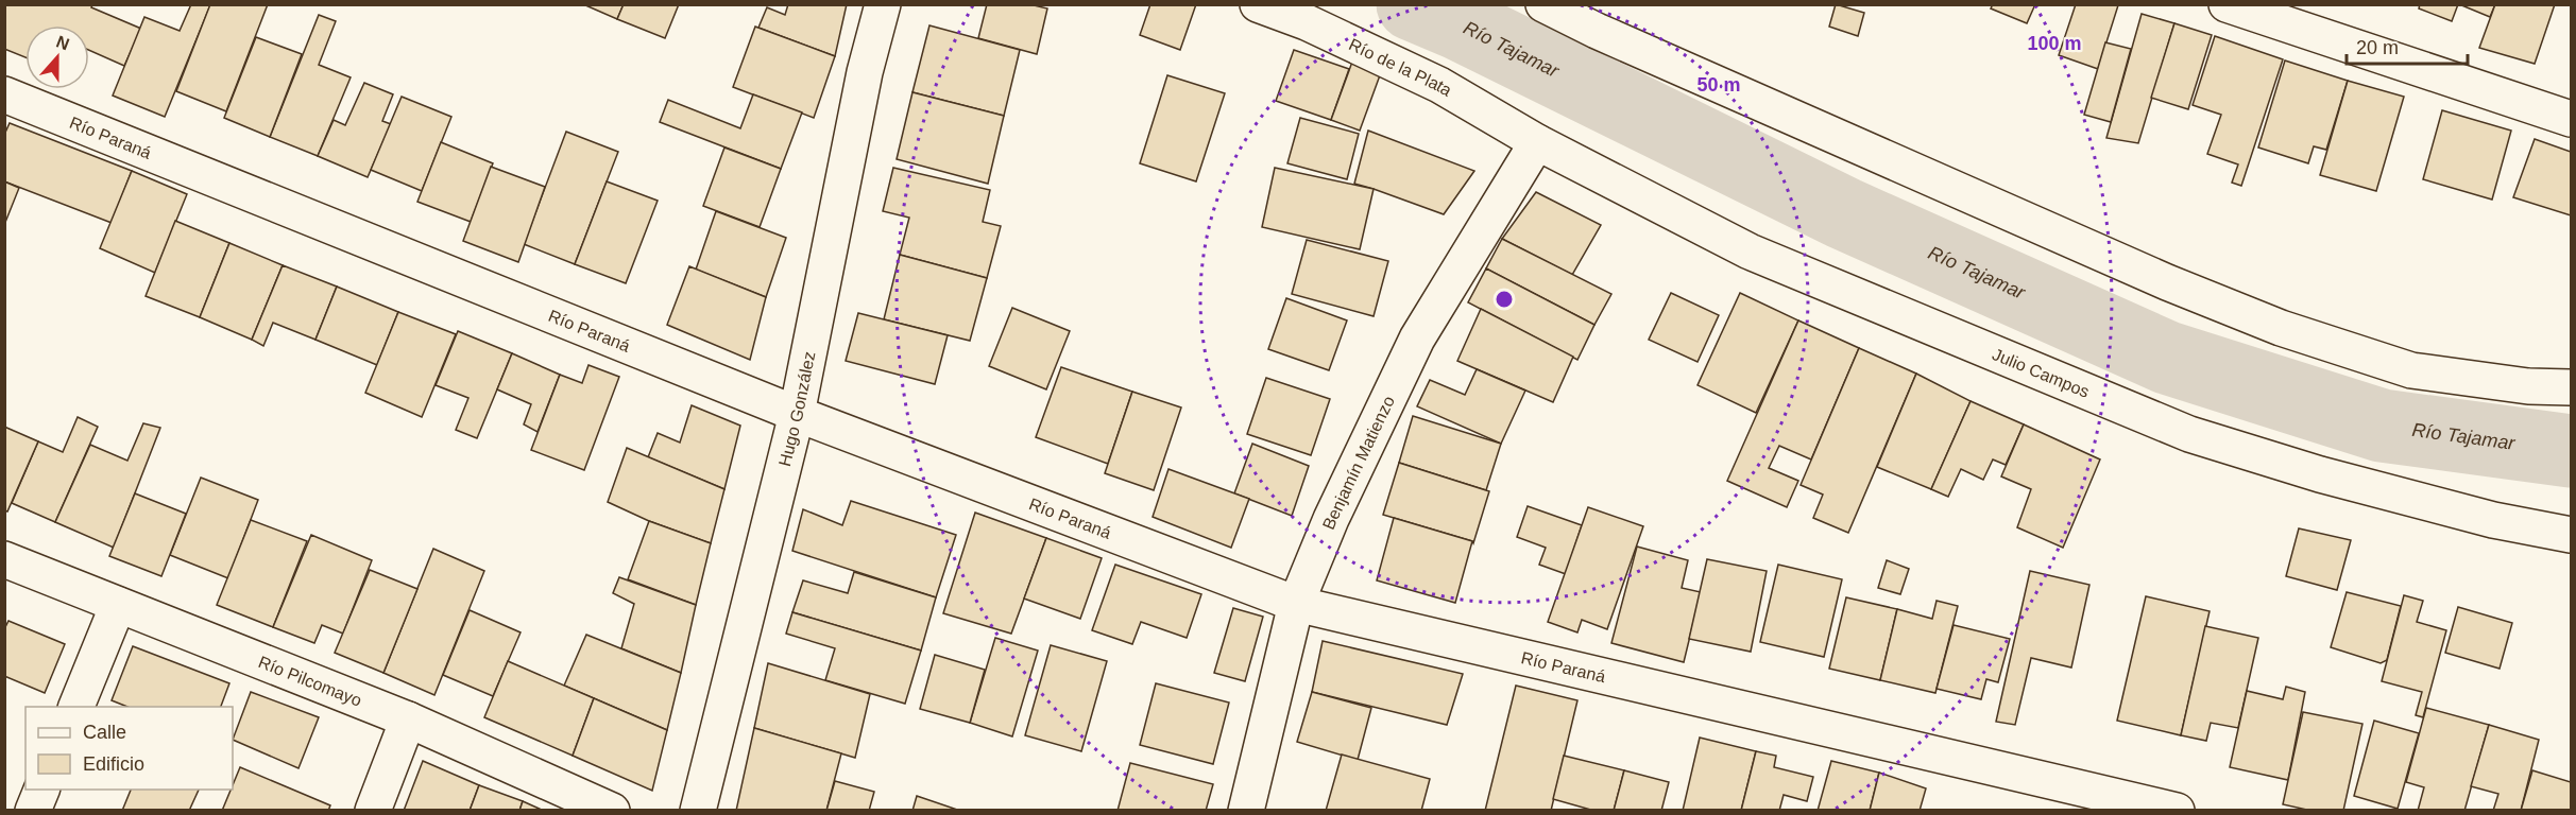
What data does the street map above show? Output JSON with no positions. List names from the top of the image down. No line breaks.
{"streets":{"street":["Río de la Plata","Río Paraná","Julio Campos","Hugo González","Benjamín Matienzo","Río Pilcomayo"]},"crossings":[["Río de la Plata","Julio Campos"],["Río de la Plata","Benjamín Matienzo"],["Río Paraná","Hugo González"],["Río Paraná","Benjamín Matienzo"],["Julio Campos","Benjamín Matienzo"]],"water":["Río Tajamar"],"legend":["Calle","Edificio"],"scale_bar":"20 m","north":"top","rings":["100 m","50 m"]}
